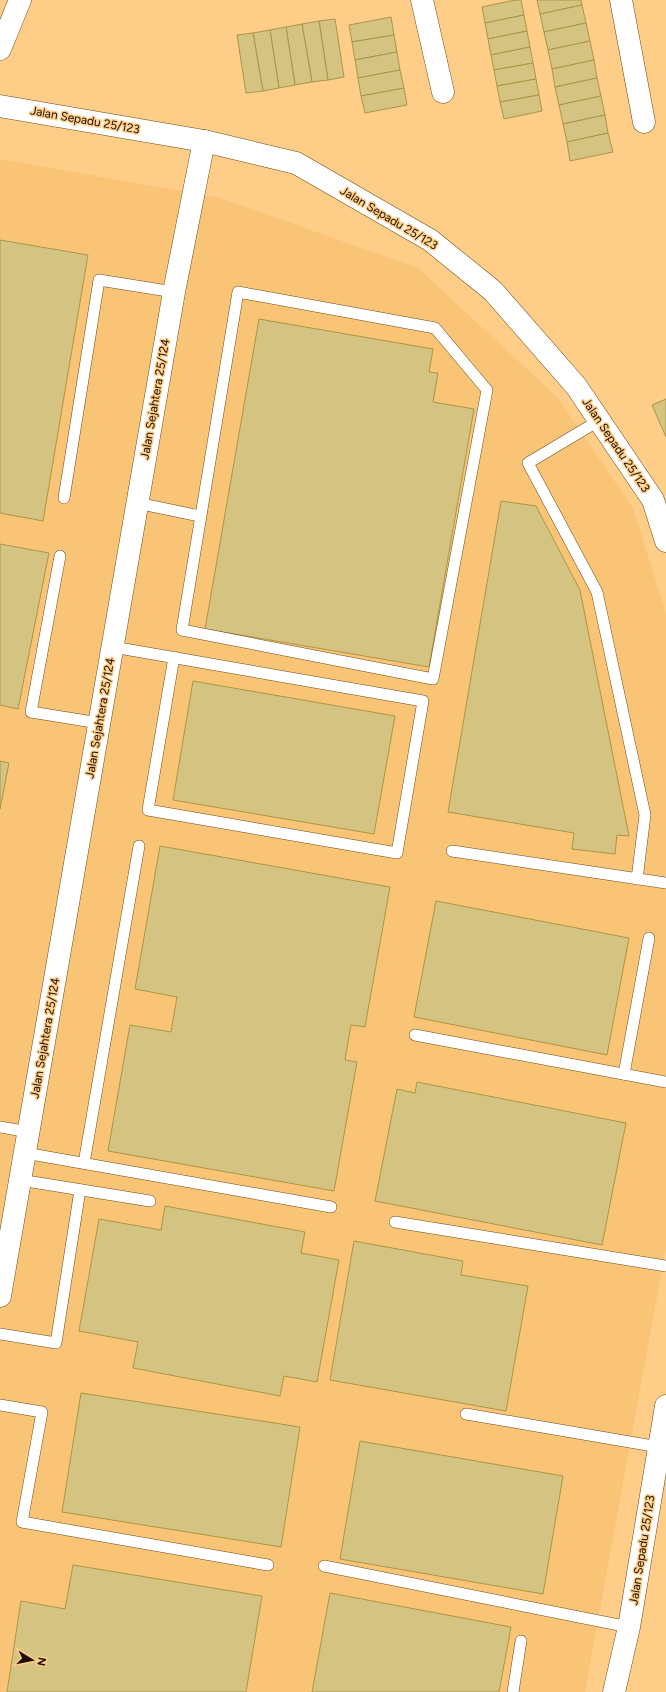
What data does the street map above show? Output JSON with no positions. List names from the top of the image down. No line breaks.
{"streets":{"street":["Jalan Sepadu 25/123","Jalan Sejahtera 25/124"]},"crossings":[["Jalan Sepadu 25/123","Jalan Sejahtera 25/124"]],"north":"right"}
